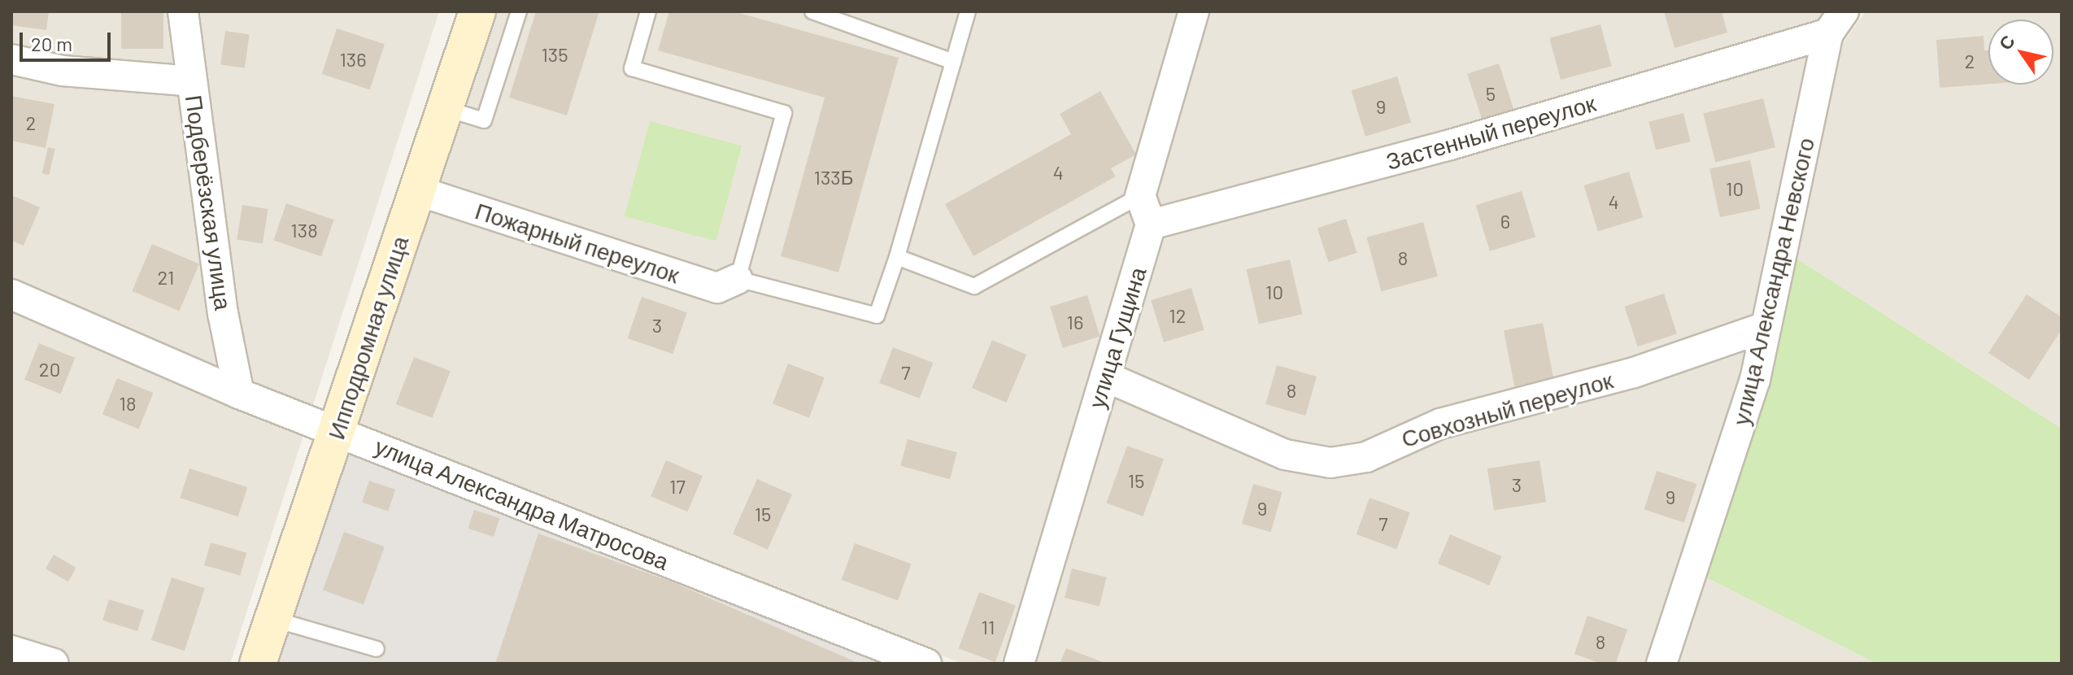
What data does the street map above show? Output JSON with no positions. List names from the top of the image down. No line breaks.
{"streets":{"main road":["Ипподромная улица"],"street":["Застенный переулок","Подберёзская улица","Пожарный переулок","улица Александра Невского","улица Гущина","Совхозный переулок","улица Александра Матросова"]},"crossings":[["Застенный переулок","улица Александра Невского"],["Застенный переулок","улица Гущина"],["Подберёзская улица","улица Александра Матросова"],["Пожарный переулок","Ипподромная улица"],["улица Александра Невского","Совхозный переулок"],["Ипподромная улица","улица Александра Матросова"],["улица Гущина","Совхозный переулок"]],"house_numbers":["135","136","2","5","9","2","4","133Б","10","4","6","138","8","21","10","12","16","3","20","7","8","18","15","3","17","9","9","15","7","11","8"],"scale_bar":"20 m","north":"top left"}
